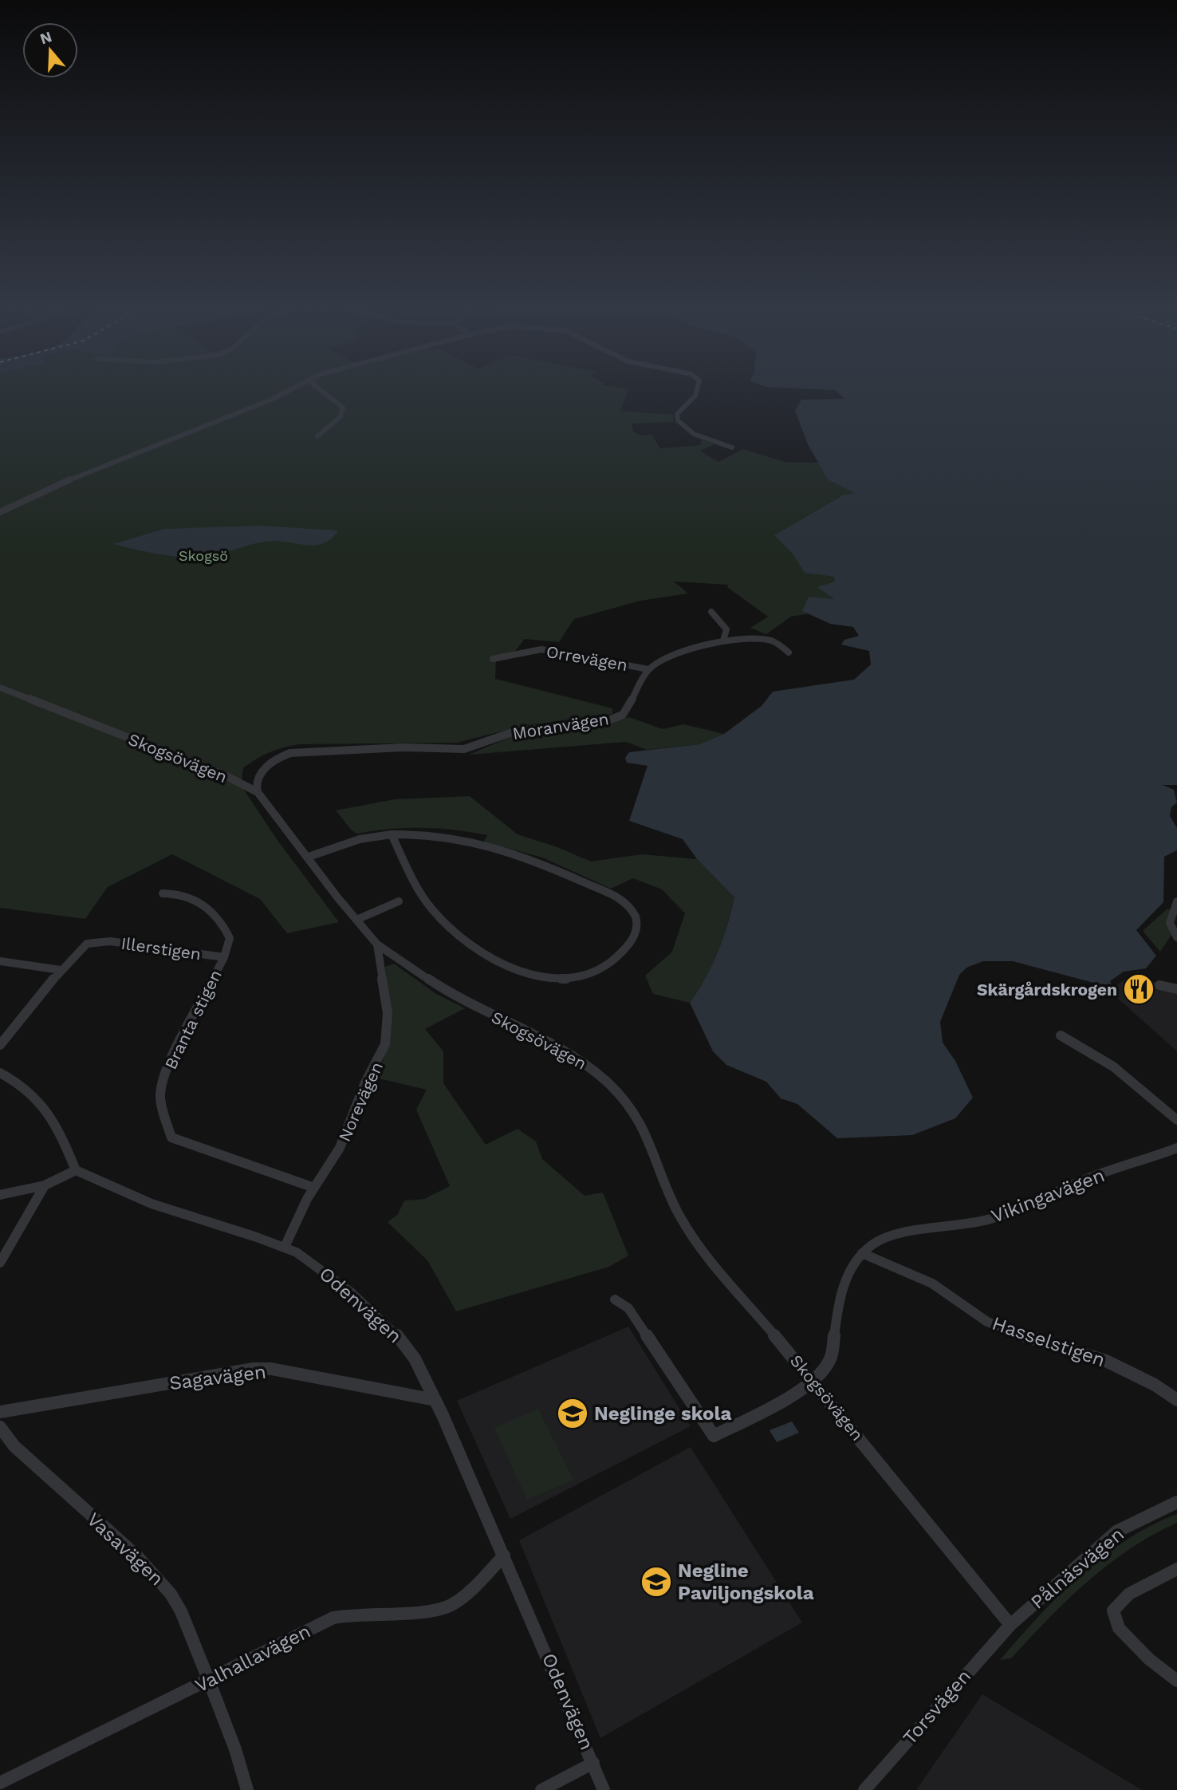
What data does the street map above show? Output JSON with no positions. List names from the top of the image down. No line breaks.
{"streets":{"street":["Orrevägen","Moranvägen","Skogsövägen","Illerstigen","Branta stigen","Norevägen","Vikingavägen","Odenvägen","Hasselstigen","Sagavägen","Vasavägen","Pålnäsvägen","Valhallavägen","Torsvägen"]},"crossings":[["Orrevägen","Moranvägen"],["Moranvägen","Skogsövägen"],["Skogsövägen","Norevägen"],["Skogsövägen","Vikingavägen"],["Skogsövägen","Pålnäsvägen"],["Skogsövägen","Torsvägen"],["Illerstigen","Branta stigen"],["Branta stigen","Norevägen"],["Norevägen","Odenvägen"],["Vikingavägen","Hasselstigen"],["Odenvägen","Sagavägen"],["Odenvägen","Valhallavägen"],["Vasavägen","Valhallavägen"],["Pålnäsvägen","Torsvägen"]],"parks":["Skogsö"],"places":{"restaurant":["Skärgårdskrogen"],"school or university":["Neglinge skola","Negline Paviljongskola"]},"north":"top"}
